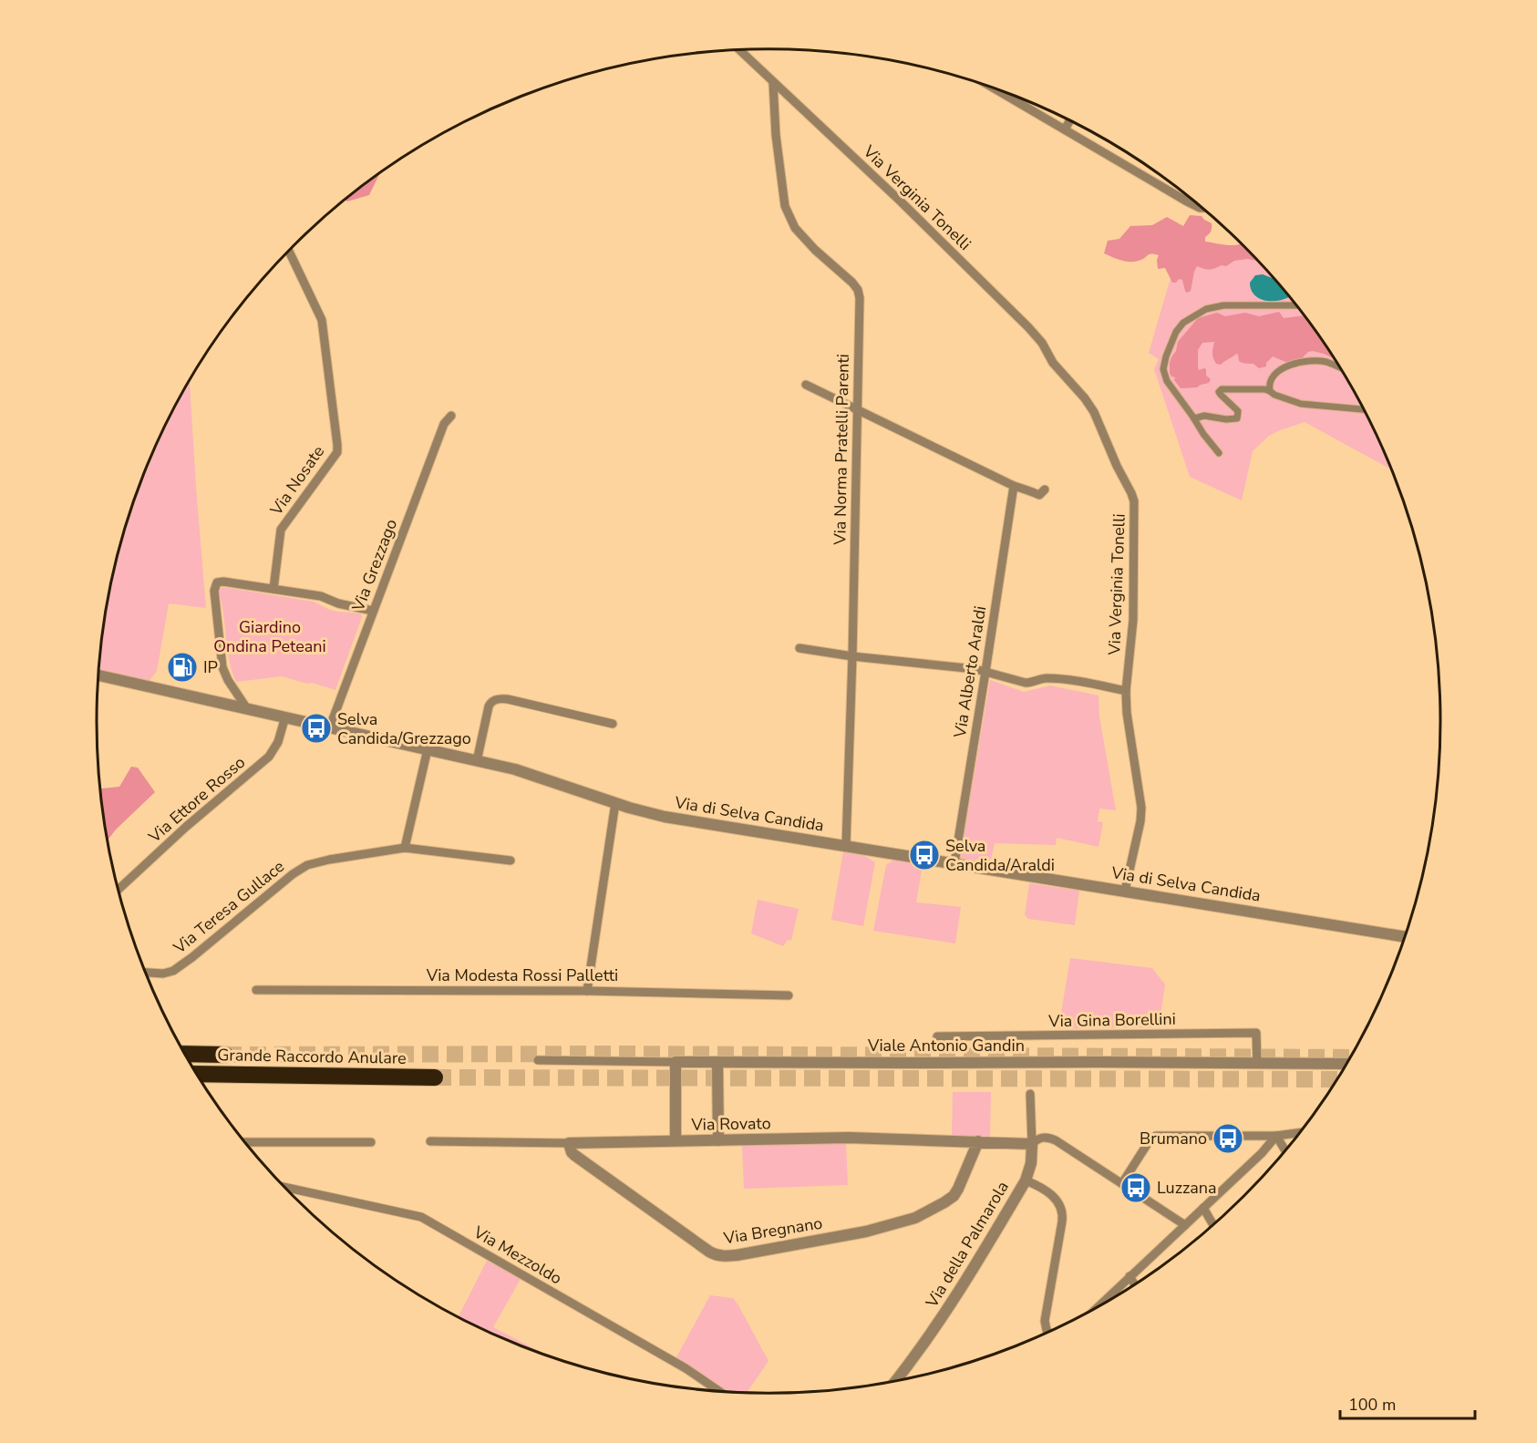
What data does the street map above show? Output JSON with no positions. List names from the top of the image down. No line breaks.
{"streets":{"highway":["Grande Raccordo Anulare"],"street":["Via Verginia Tonelli","Via Norma Pratelli Parenti","Via Nosate","Via Grezzago","Via Alberto Araldi","Via Ettore Rosso","Via di Selva Candida","Via Teresa Gullace","Via Modesta Rossi Palletti","Via Gina Borellini","Viale Antonio Gandin","Via Rovato","Via Bregnano","Via della Palmarola","Via Mezzoldo"]},"crossings":[["Via Verginia Tonelli","Via Norma Pratelli Parenti"],["Via Verginia Tonelli","Via di Selva Candida"],["Via Norma Pratelli Parenti","Via di Selva Candida"],["Via Grezzago","Via di Selva Candida"],["Via Alberto Araldi","Via di Selva Candida"],["Via Ettore Rosso","Via di Selva Candida"],["Via Gina Borellini","Viale Antonio Gandin"],["Via Rovato","Via Bregnano"]],"parks":["Giardino Ondina Peteani"],"places":{"fuel station":["IP"],"bus stop":["Selva Candida/Grezzago","Selva Candida/Araldi","Brumano","Luzzana"]},"scale_bar":"100 m"}
